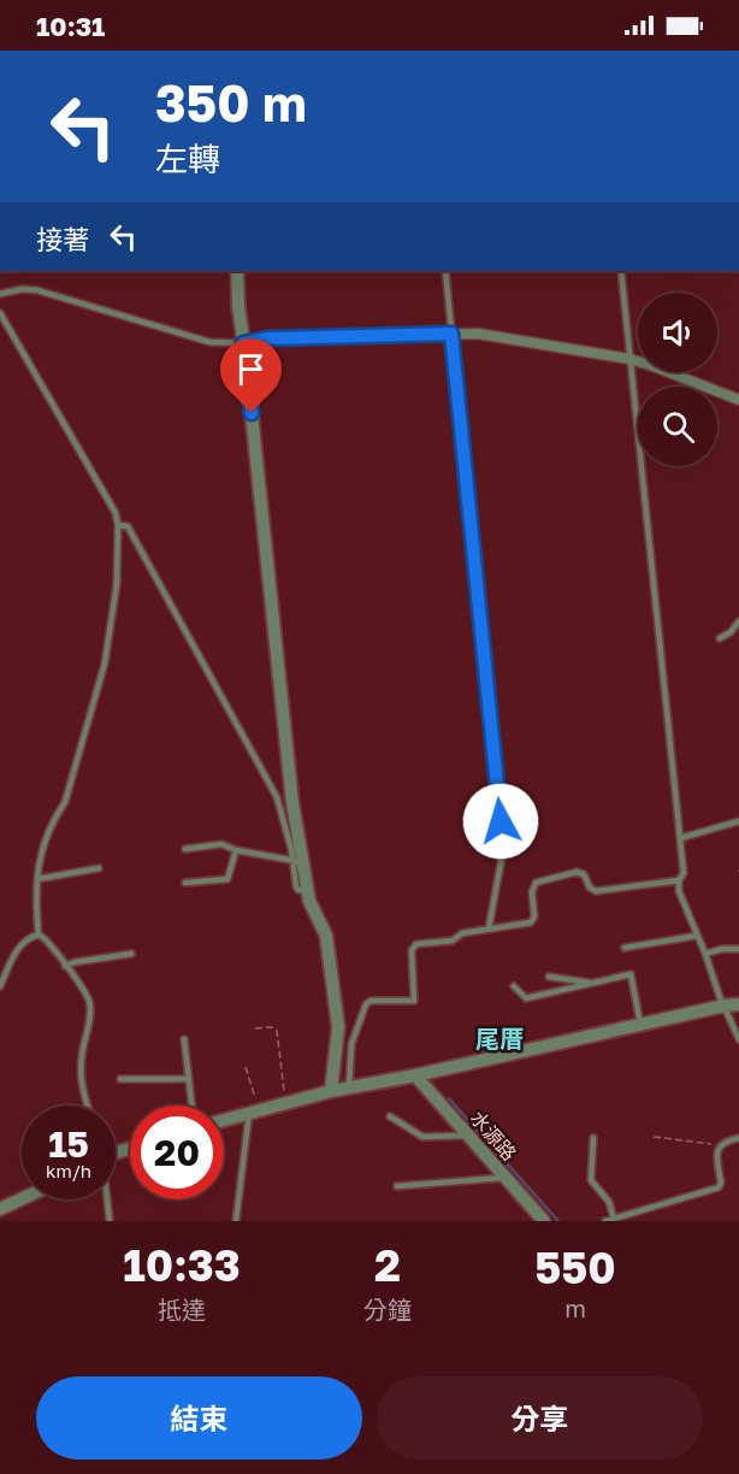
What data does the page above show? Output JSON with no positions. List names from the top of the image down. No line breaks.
{"streets":{"street":["水源路"]},"districts":["尾厝"],"page":{"status":"10:31","turn":["350 m","左轉"],"then":"接著","speed":"15 km/h","limit":"20","eta":["10:33","抵達","2","分鐘","550","m"],"buttons":["結束","分享"]}}
